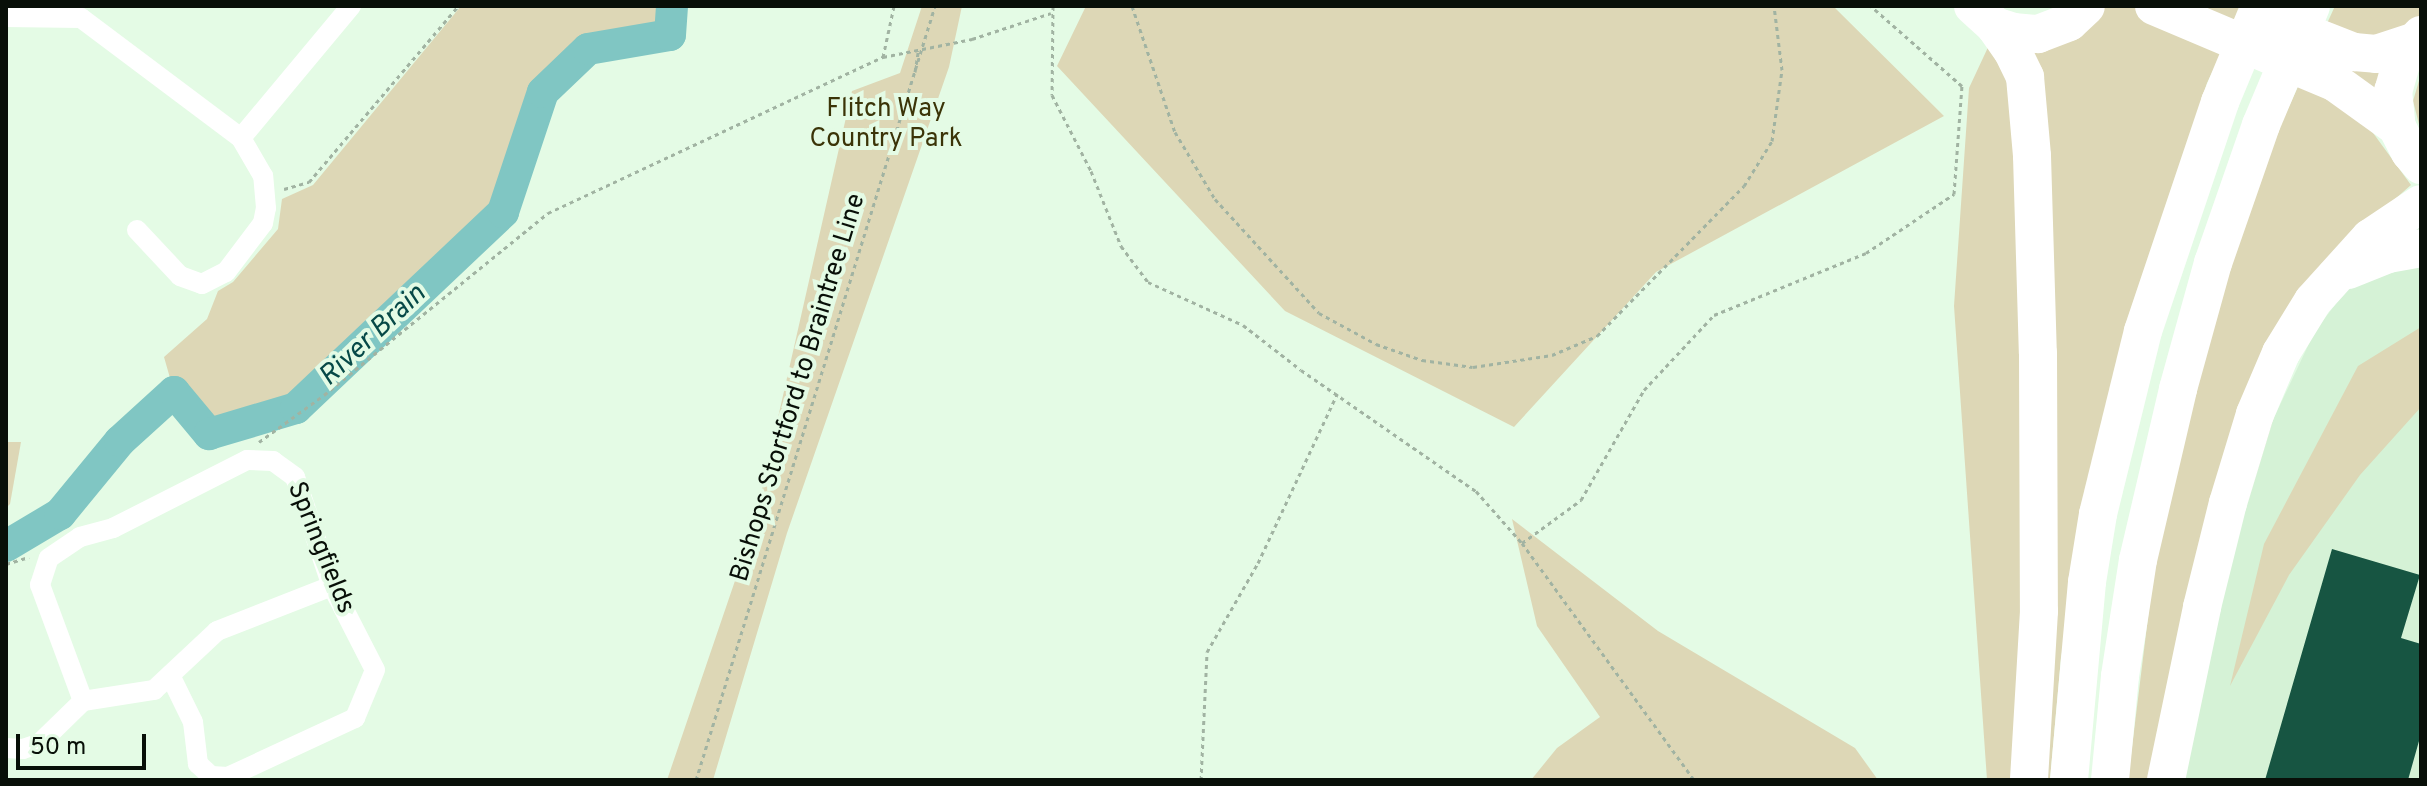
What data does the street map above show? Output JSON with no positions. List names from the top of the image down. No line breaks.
{"streets":{"street":["Springfields"],"path":["Bishops Stortford to Braintree Line"]},"water":["River Brain"],"parks":["Flitch Way Country Park"],"scale_bar":"50 m"}
